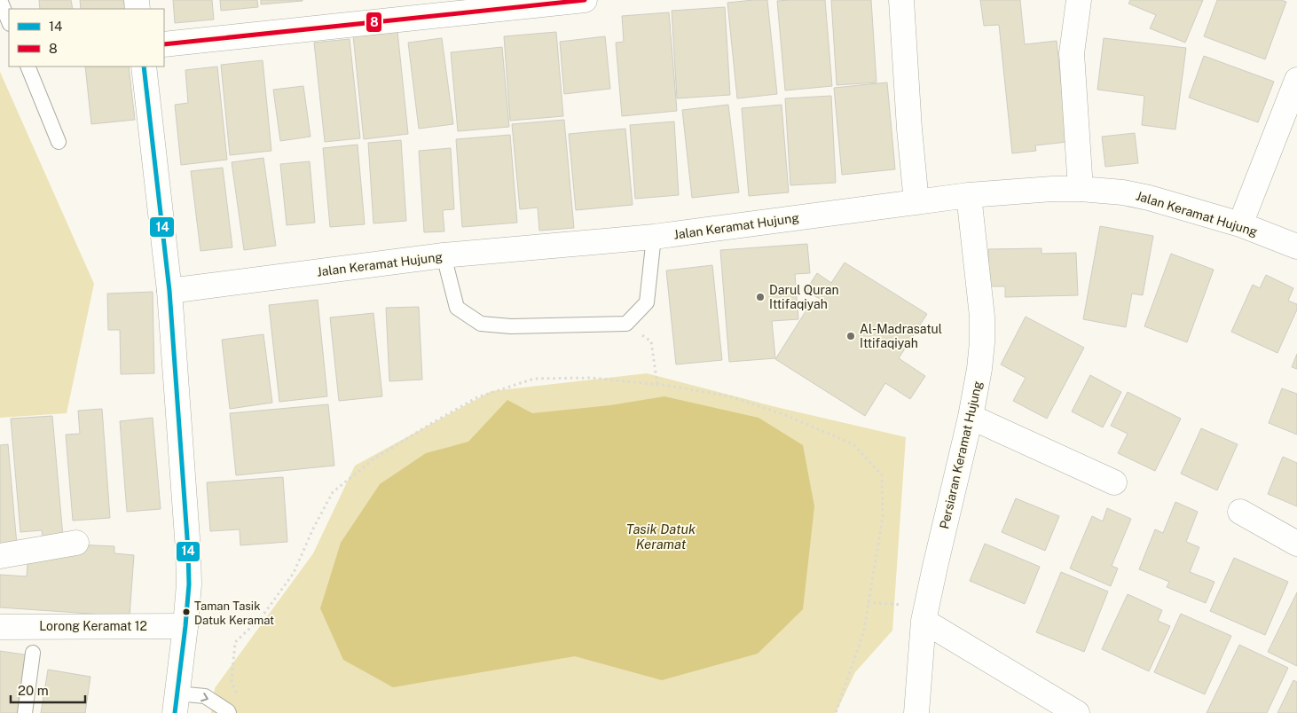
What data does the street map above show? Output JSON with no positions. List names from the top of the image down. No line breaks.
{"streets":{"street":["Jalan Keramat Hujung","Persiaran Keramat Hujung","Lorong Keramat 12"]},"crossings":[["Jalan Keramat Hujung","Persiaran Keramat Hujung"]],"water":["Tasik Datuk Keramat"],"places":["Darul Quran Ittifaqiyah","Al-Madrasatul Ittifaqiyah","Taman Tasik Datuk Keramat"],"lines":["transit line 8","transit line 14"],"legend":["14","8"],"scale_bar":"20 m"}
